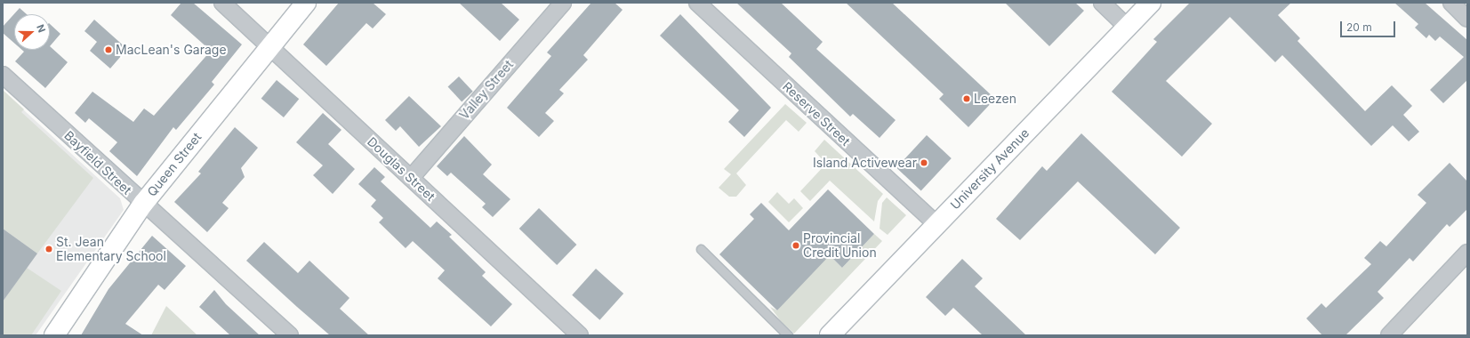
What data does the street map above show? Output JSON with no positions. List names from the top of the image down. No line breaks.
{"streets":{"main road":["Queen Street","University Avenue"],"street":["Valley Street","Reserve Street","Bayfield Street","Douglas Street"]},"crossings":[["Valley Street","Douglas Street"],["Reserve Street","University Avenue"],["Bayfield Street","Queen Street"],["Queen Street","Douglas Street"]],"places":["MacLean's Garage","Leezen","Island Activewear","Provincial Credit Union","St. Jean Elementary School"],"scale_bar":"20 m","north":"right"}
